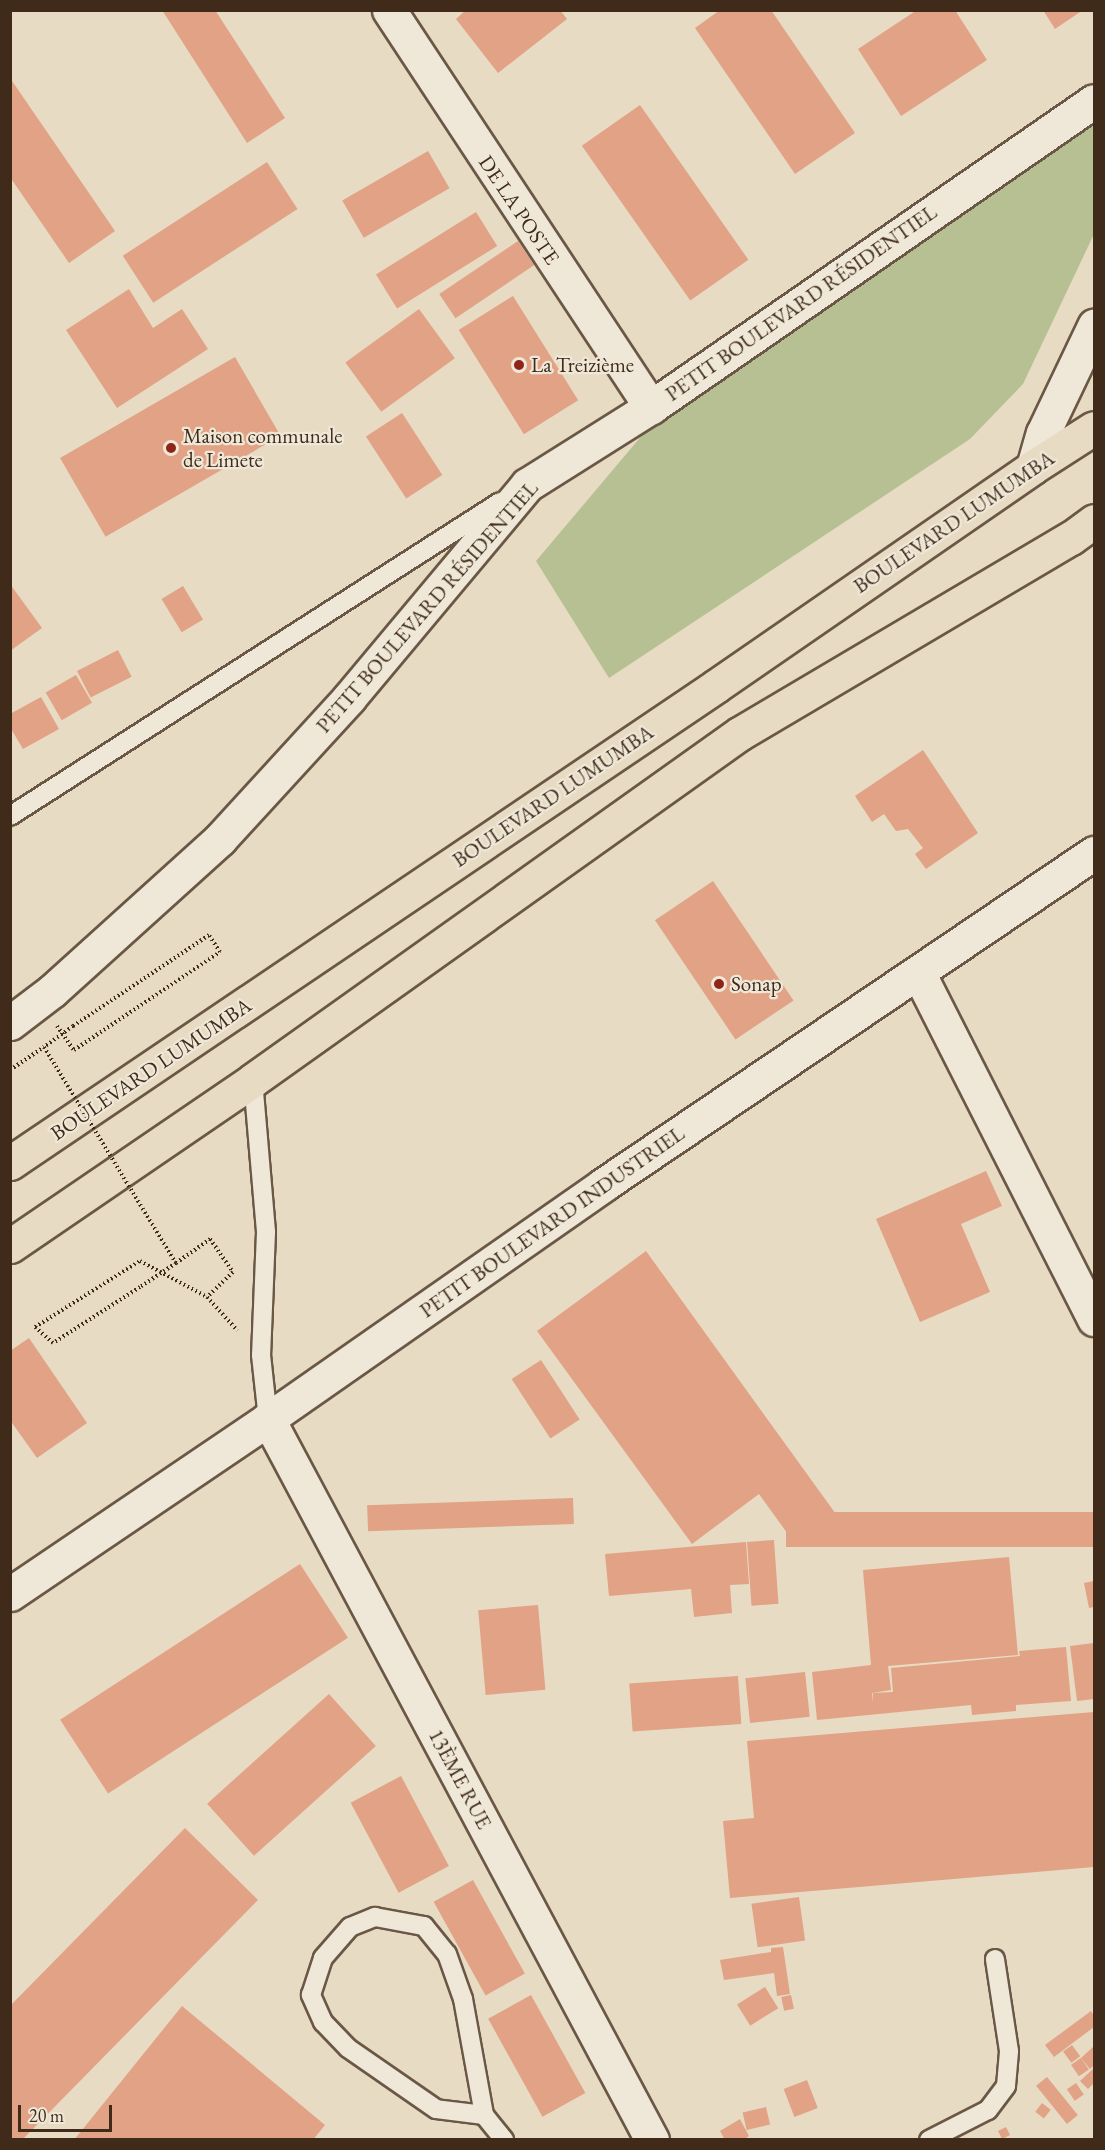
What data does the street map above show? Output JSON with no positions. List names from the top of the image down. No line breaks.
{"streets":{"highway":["BOULEVARD LUMUMBA"],"street":["DE LA POSTE","PETIT BOULEVARD RÉSIDENTIEL","PETIT BOULEVARD INDUSTRIEL","13ÈME RUE"]},"crossings":[["DE LA POSTE","PETIT BOULEVARD RÉSIDENTIEL"],["PETIT BOULEVARD INDUSTRIEL","13ÈME RUE"]],"places":["La Treizième","Maison communale de Limete","Sonap"],"scale_bar":"20 m"}
